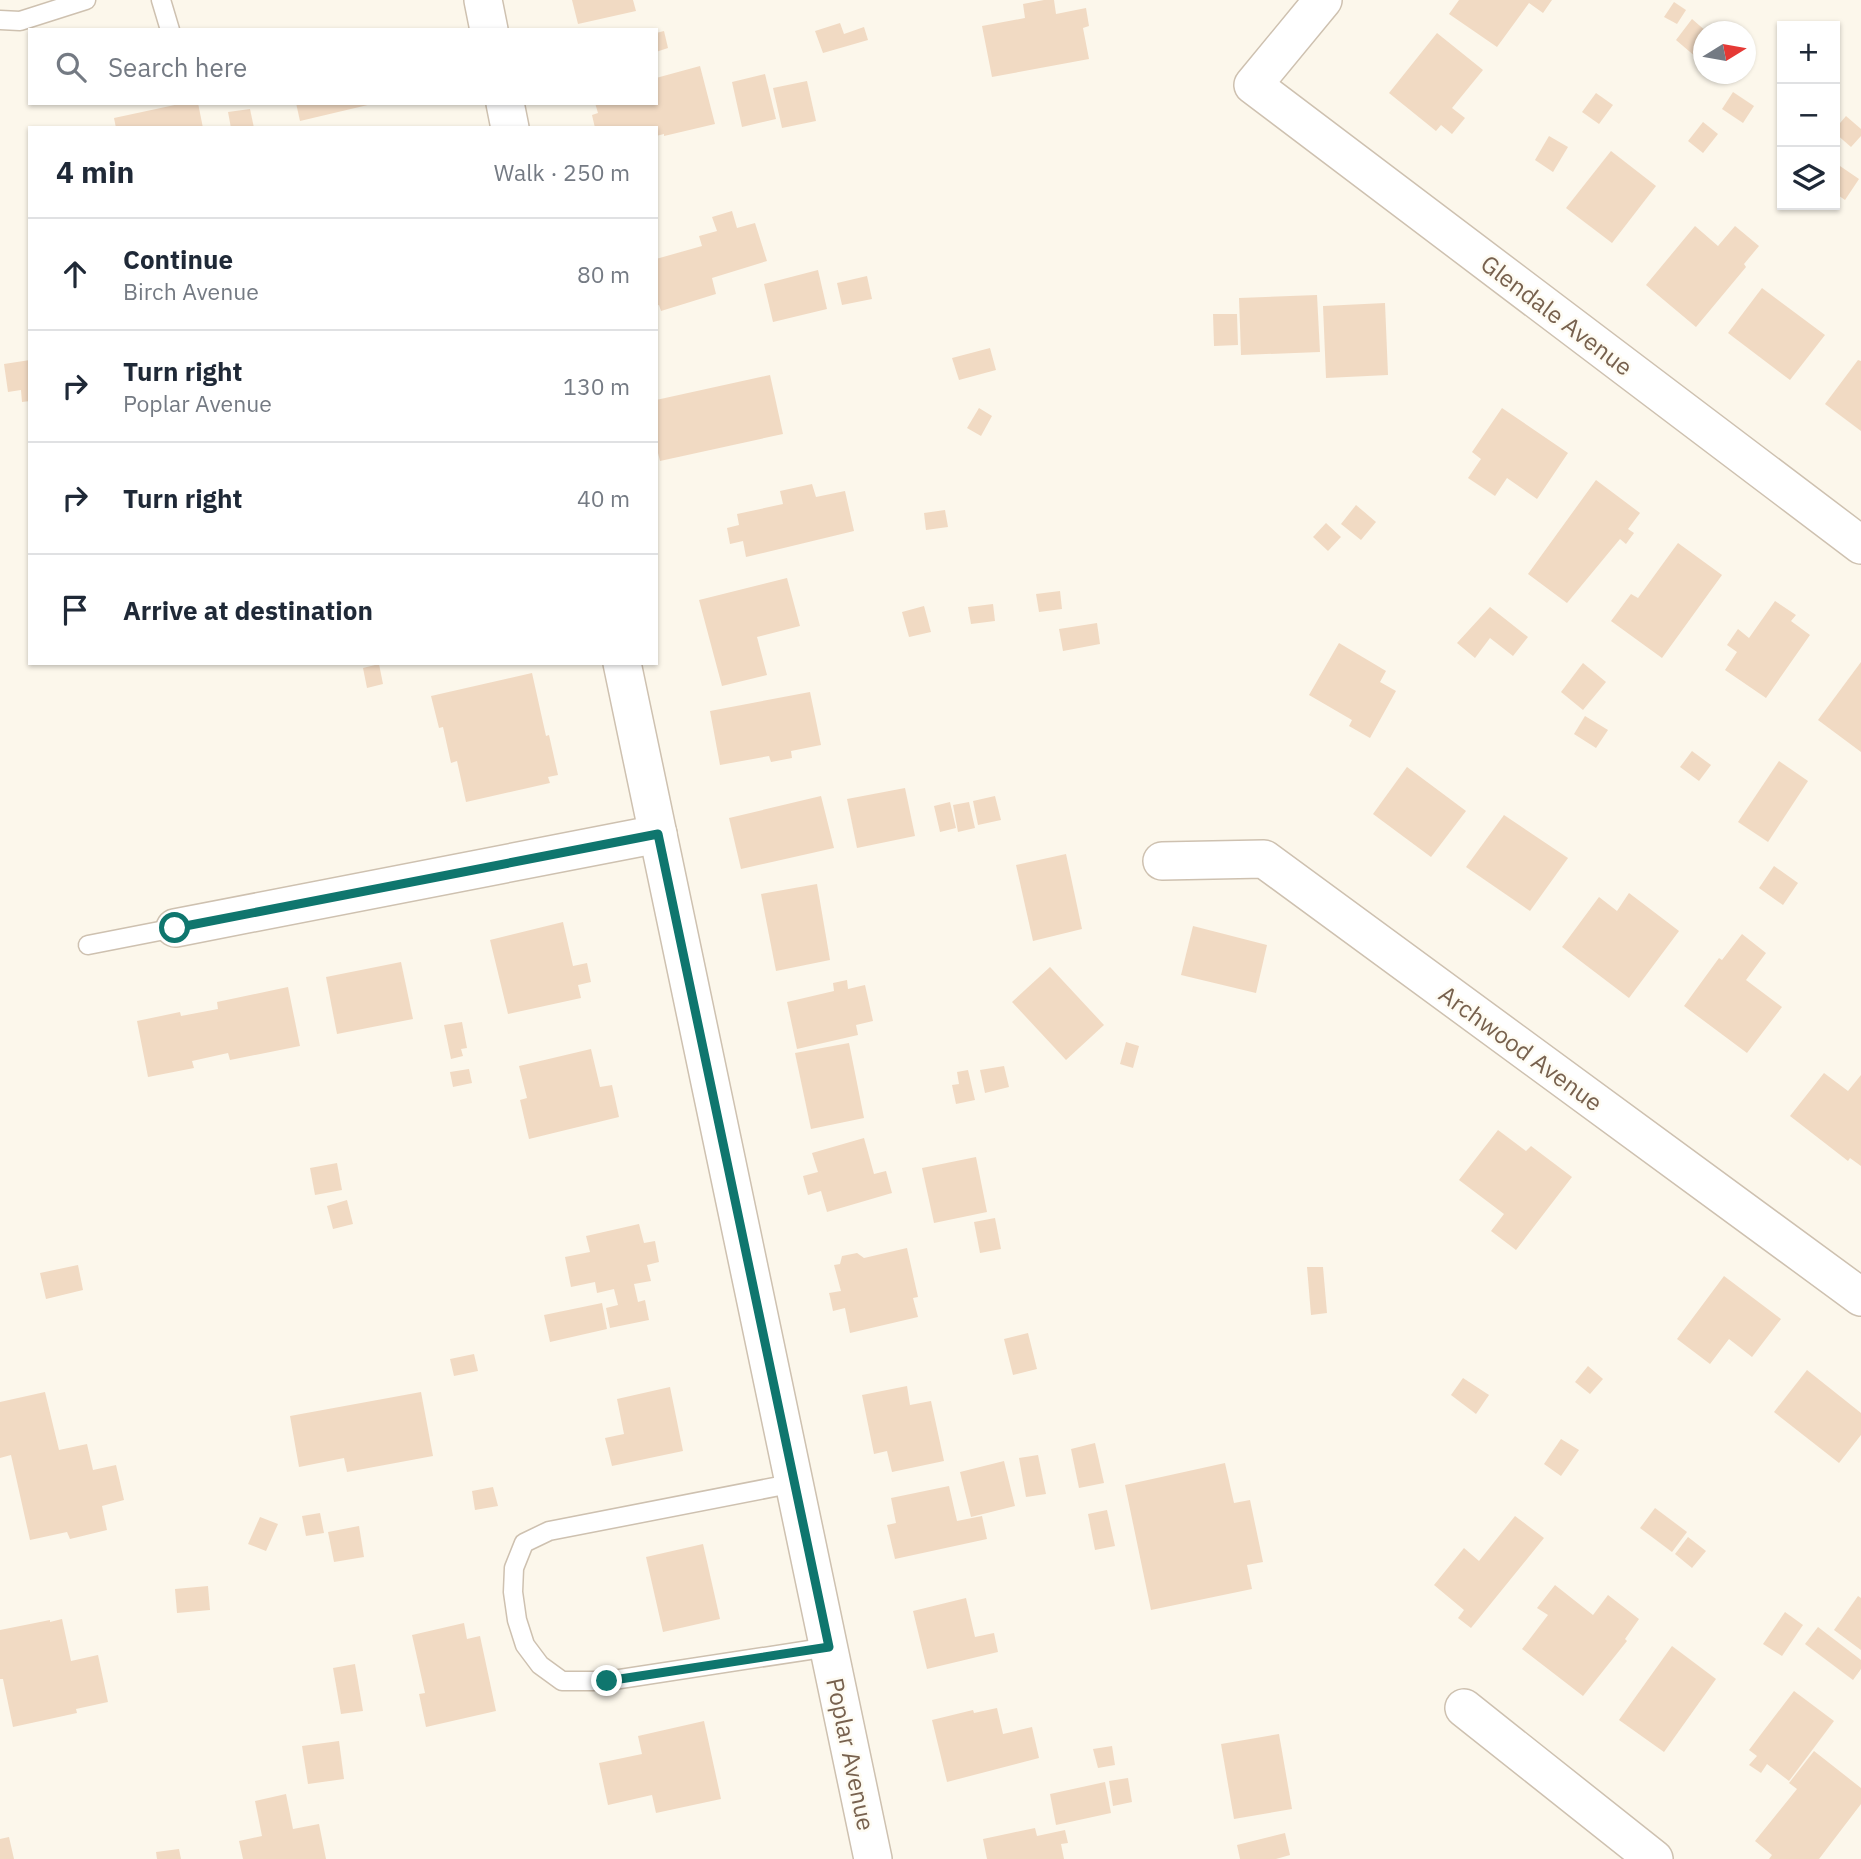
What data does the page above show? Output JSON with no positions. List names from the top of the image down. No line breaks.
{"streets":{"street":["Glendale Avenue","Archwood Avenue","Poplar Avenue"]},"north":"right","page":{"map_buttons":["+","−"],"search":"Search here","heading":["4 min","Walk · 250 m"],"list":[["Continue","Birch Avenue","80 m"],["Turn right","Poplar Avenue","130 m"],["Turn right","40 m"],"Arrive at destination"]}}
